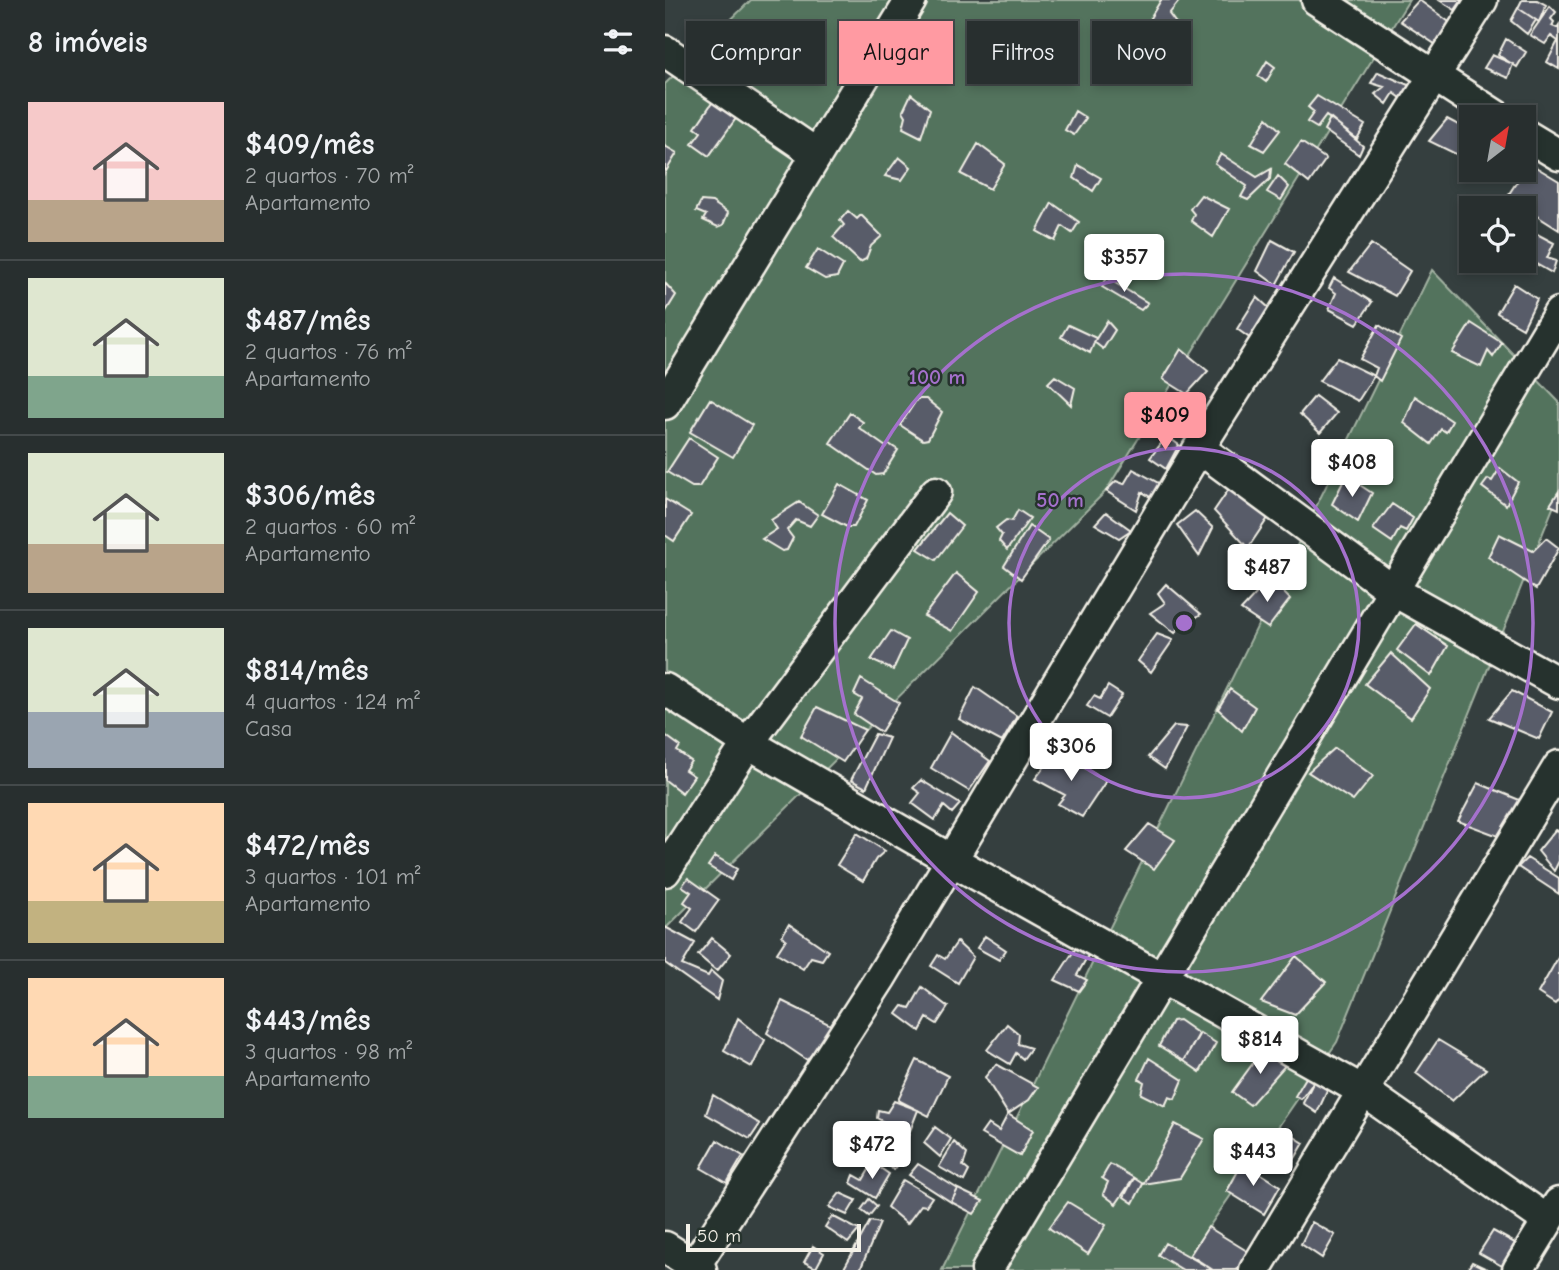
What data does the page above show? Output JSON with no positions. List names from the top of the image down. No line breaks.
{"scale_bar":"50 m","north":"top right","page":{"heading":"8 imóveis","chip":["Comprar","Alugar","Filtros","Novo"],"list":[{"name":"$409/mês","note":"2 quartos · 70 m² · Apartamento"},{"name":"$487/mês","note":"2 quartos · 76 m² · Apartamento"},{"name":"$306/mês","note":"2 quartos · 60 m² · Apartamento"},{"name":"$814/mês","note":"4 quartos · 124 m² · Casa"},{"name":"$472/mês","note":"3 quartos · 101 m² · Apartamento"},{"name":"$443/mês","note":"3 quartos · 98 m² · Apartamento"}],"price":["$357","$409","$408","$487","$306","$814","$472","$443"],"scale":"50 m"},"rings":["100 m","50 m"]}
